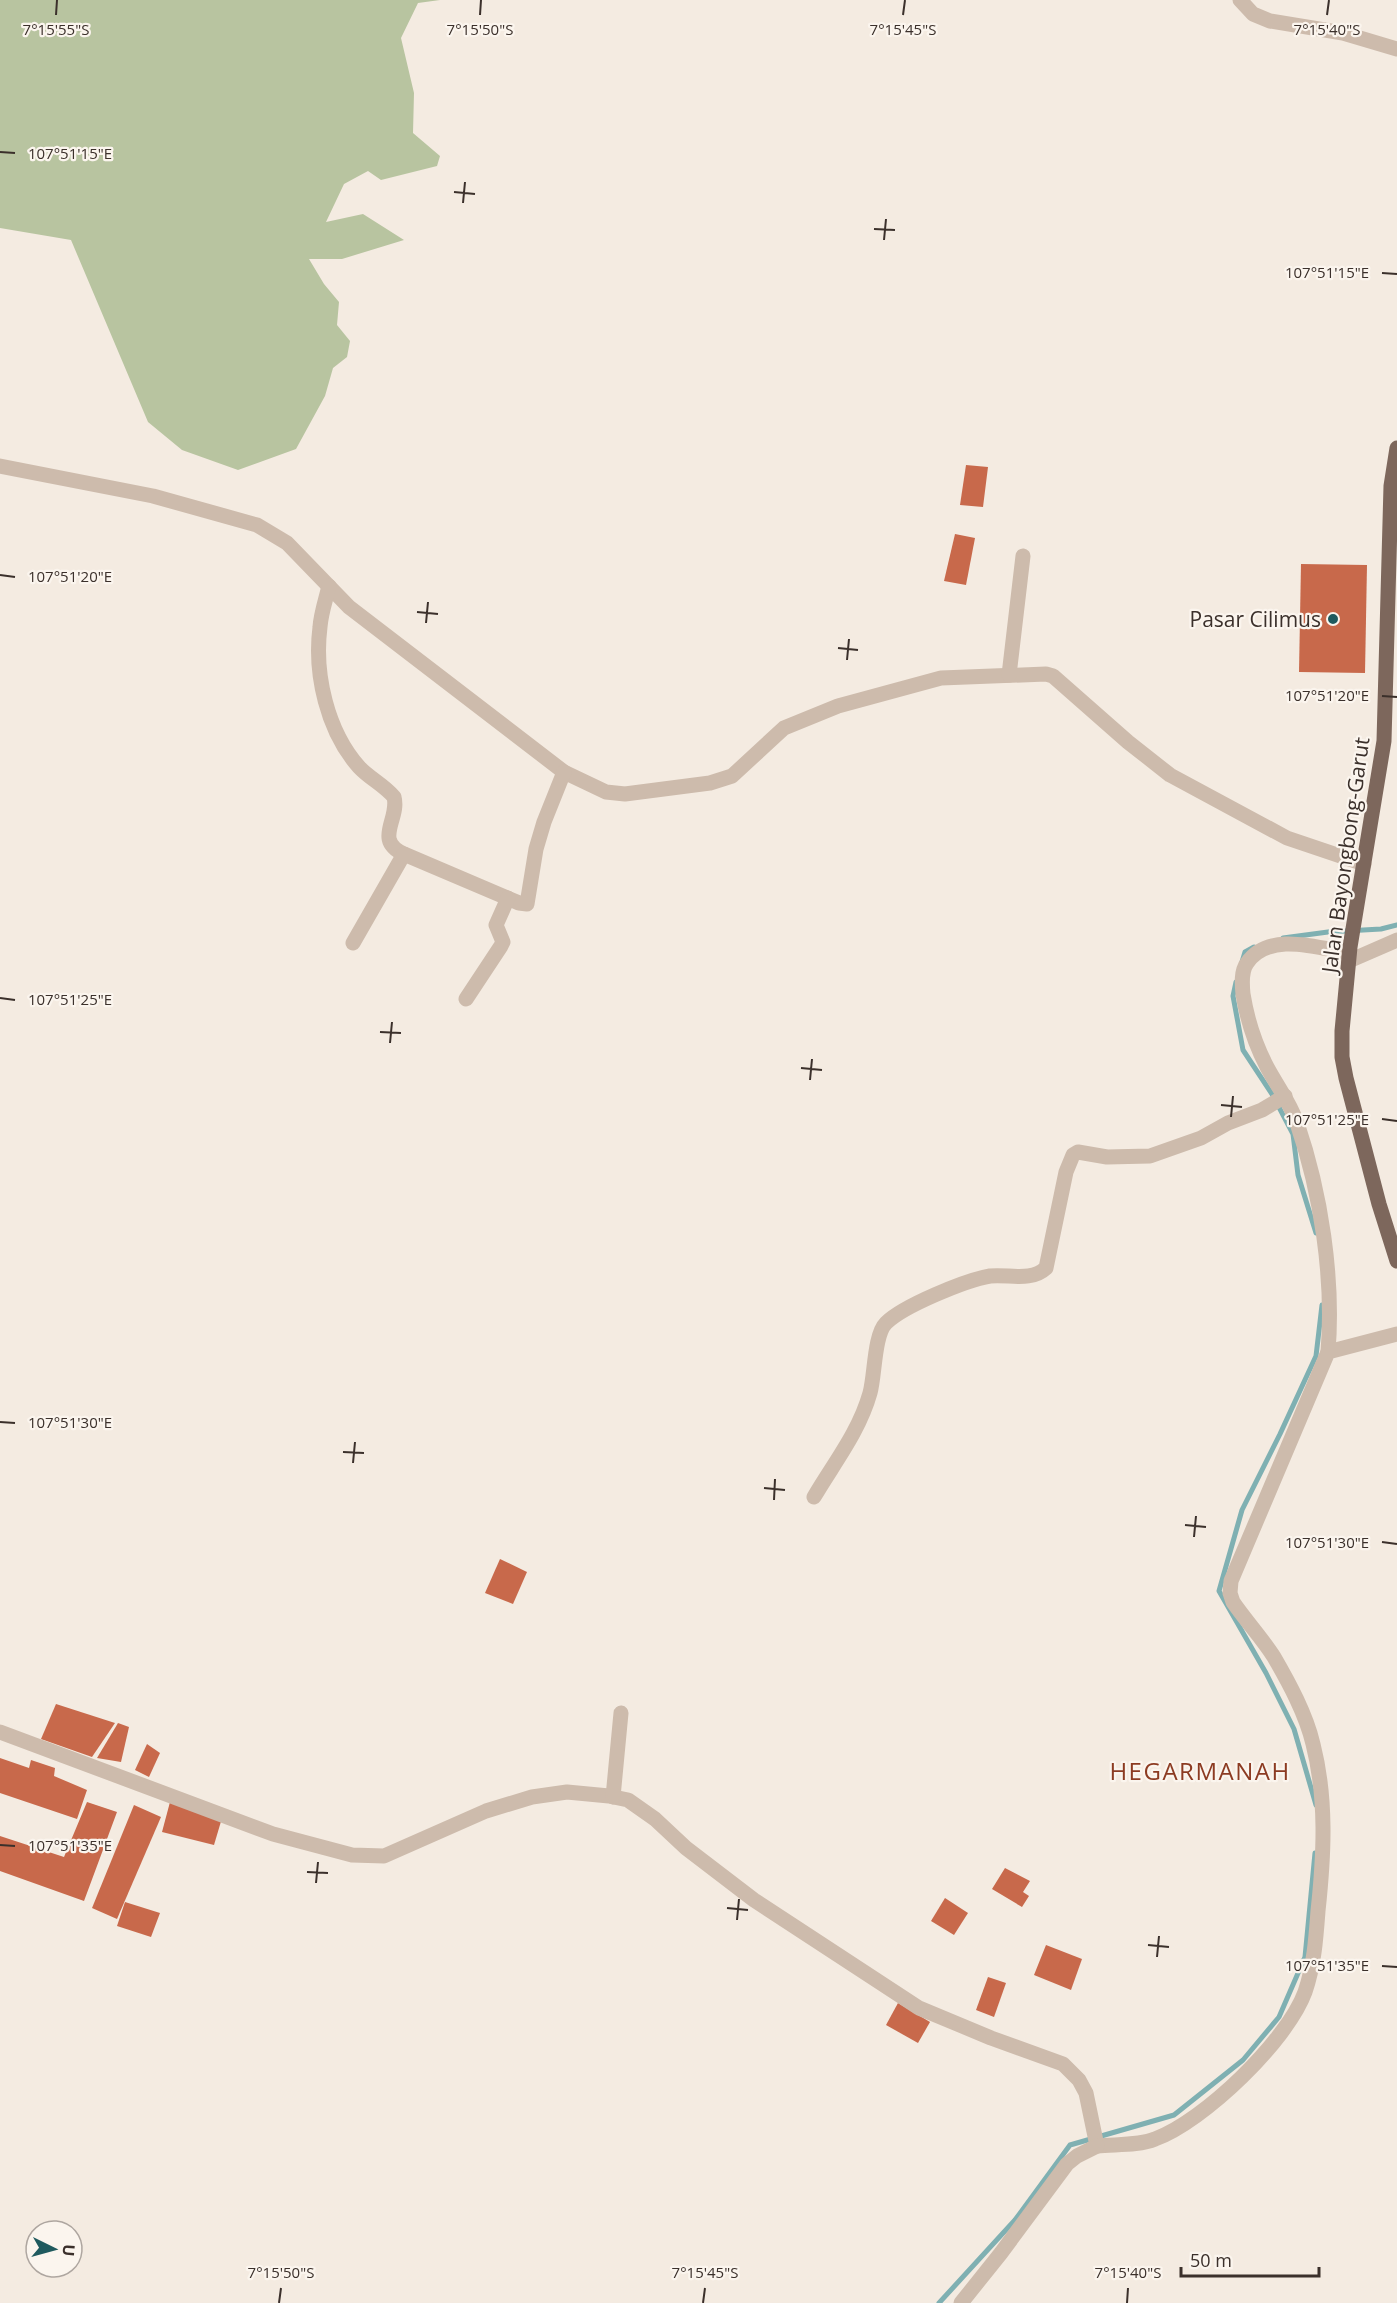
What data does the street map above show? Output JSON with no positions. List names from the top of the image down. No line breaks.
{"streets":{"main road":["Jalan Bayongbong-Garut"]},"districts":["HEGARMANAH"],"places":["Pasar Cilimus"],"scale_bar":"50 m","north":"right","coordinates":["7°15'55\"S","7°15'50\"S","7°15'45\"S","7°15'40\"S","107°51'15\"E","107°51'20\"E","107°51'25\"E","107°51'30\"E","107°51'35\"E"]}
